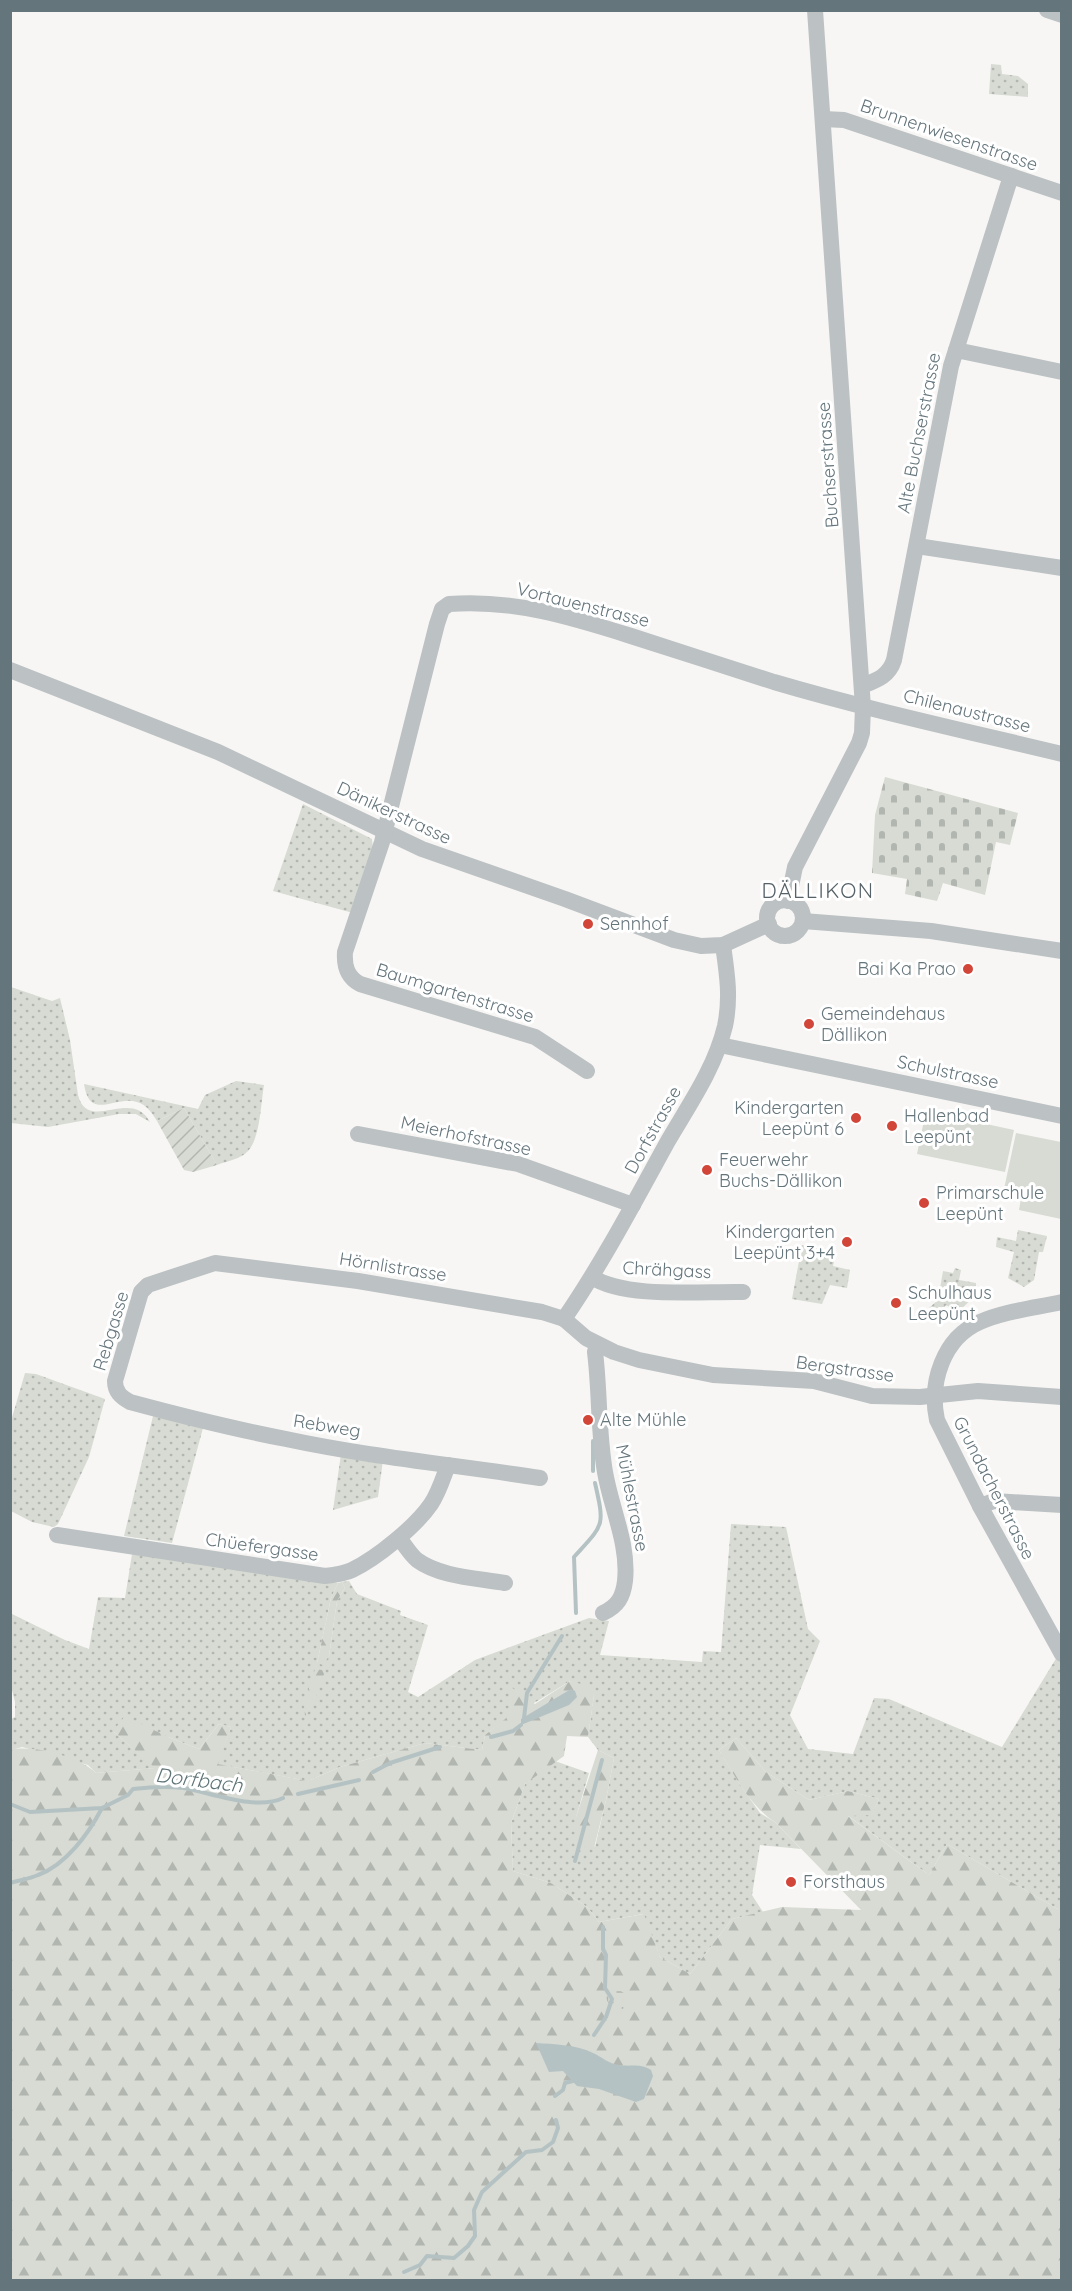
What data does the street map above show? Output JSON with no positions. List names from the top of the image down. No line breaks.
{"streets":{"street":["Brunnenwiesenstrasse","Alte Buchserstrasse","Buchserstrasse","Vortauenstrasse","Chilenaustrasse","Dänikerstrasse","Baumgartenstrasse","Schulstrasse","Dorfstrasse","Meierhofstrasse","Hörnlistrasse","Chrähgass","Rebgasse","Bergstrasse","Rebweg","Grundacherstrasse","Mühlestrasse","Chüefergasse"]},"crossings":[["Brunnenwiesenstrasse","Alte Buchserstrasse"],["Brunnenwiesenstrasse","Buchserstrasse"],["Alte Buchserstrasse","Buchserstrasse"],["Buchserstrasse","Vortauenstrasse"],["Buchserstrasse","Chilenaustrasse"],["Buchserstrasse","Dänikerstrasse"],["Vortauenstrasse","Chilenaustrasse"],["Vortauenstrasse","Dänikerstrasse"],["Vortauenstrasse","Baumgartenstrasse"],["Dänikerstrasse","Baumgartenstrasse"],["Dänikerstrasse","Dorfstrasse"],["Schulstrasse","Dorfstrasse"],["Dorfstrasse","Meierhofstrasse"],["Dorfstrasse","Hörnlistrasse"],["Dorfstrasse","Chrähgass"],["Dorfstrasse","Bergstrasse"],["Hörnlistrasse","Rebgasse"],["Hörnlistrasse","Bergstrasse"],["Rebgasse","Rebweg"],["Bergstrasse","Grundacherstrasse"],["Bergstrasse","Mühlestrasse"],["Rebweg","Chüefergasse"]],"districts":["DÄLLIKON"],"water":["Dorfbach"],"places":["Sennhof","Bai Ka Prao","Gemeindehaus Dällikon","Kindergarten Leepünt 6","Hallenbad Leepünt","Feuerwehr Buchs-Dällikon","Primarschule Leepünt","Kindergarten Leepünt 3+4","Schulhaus Leepünt","Alte Mühle","Forsthaus"]}
